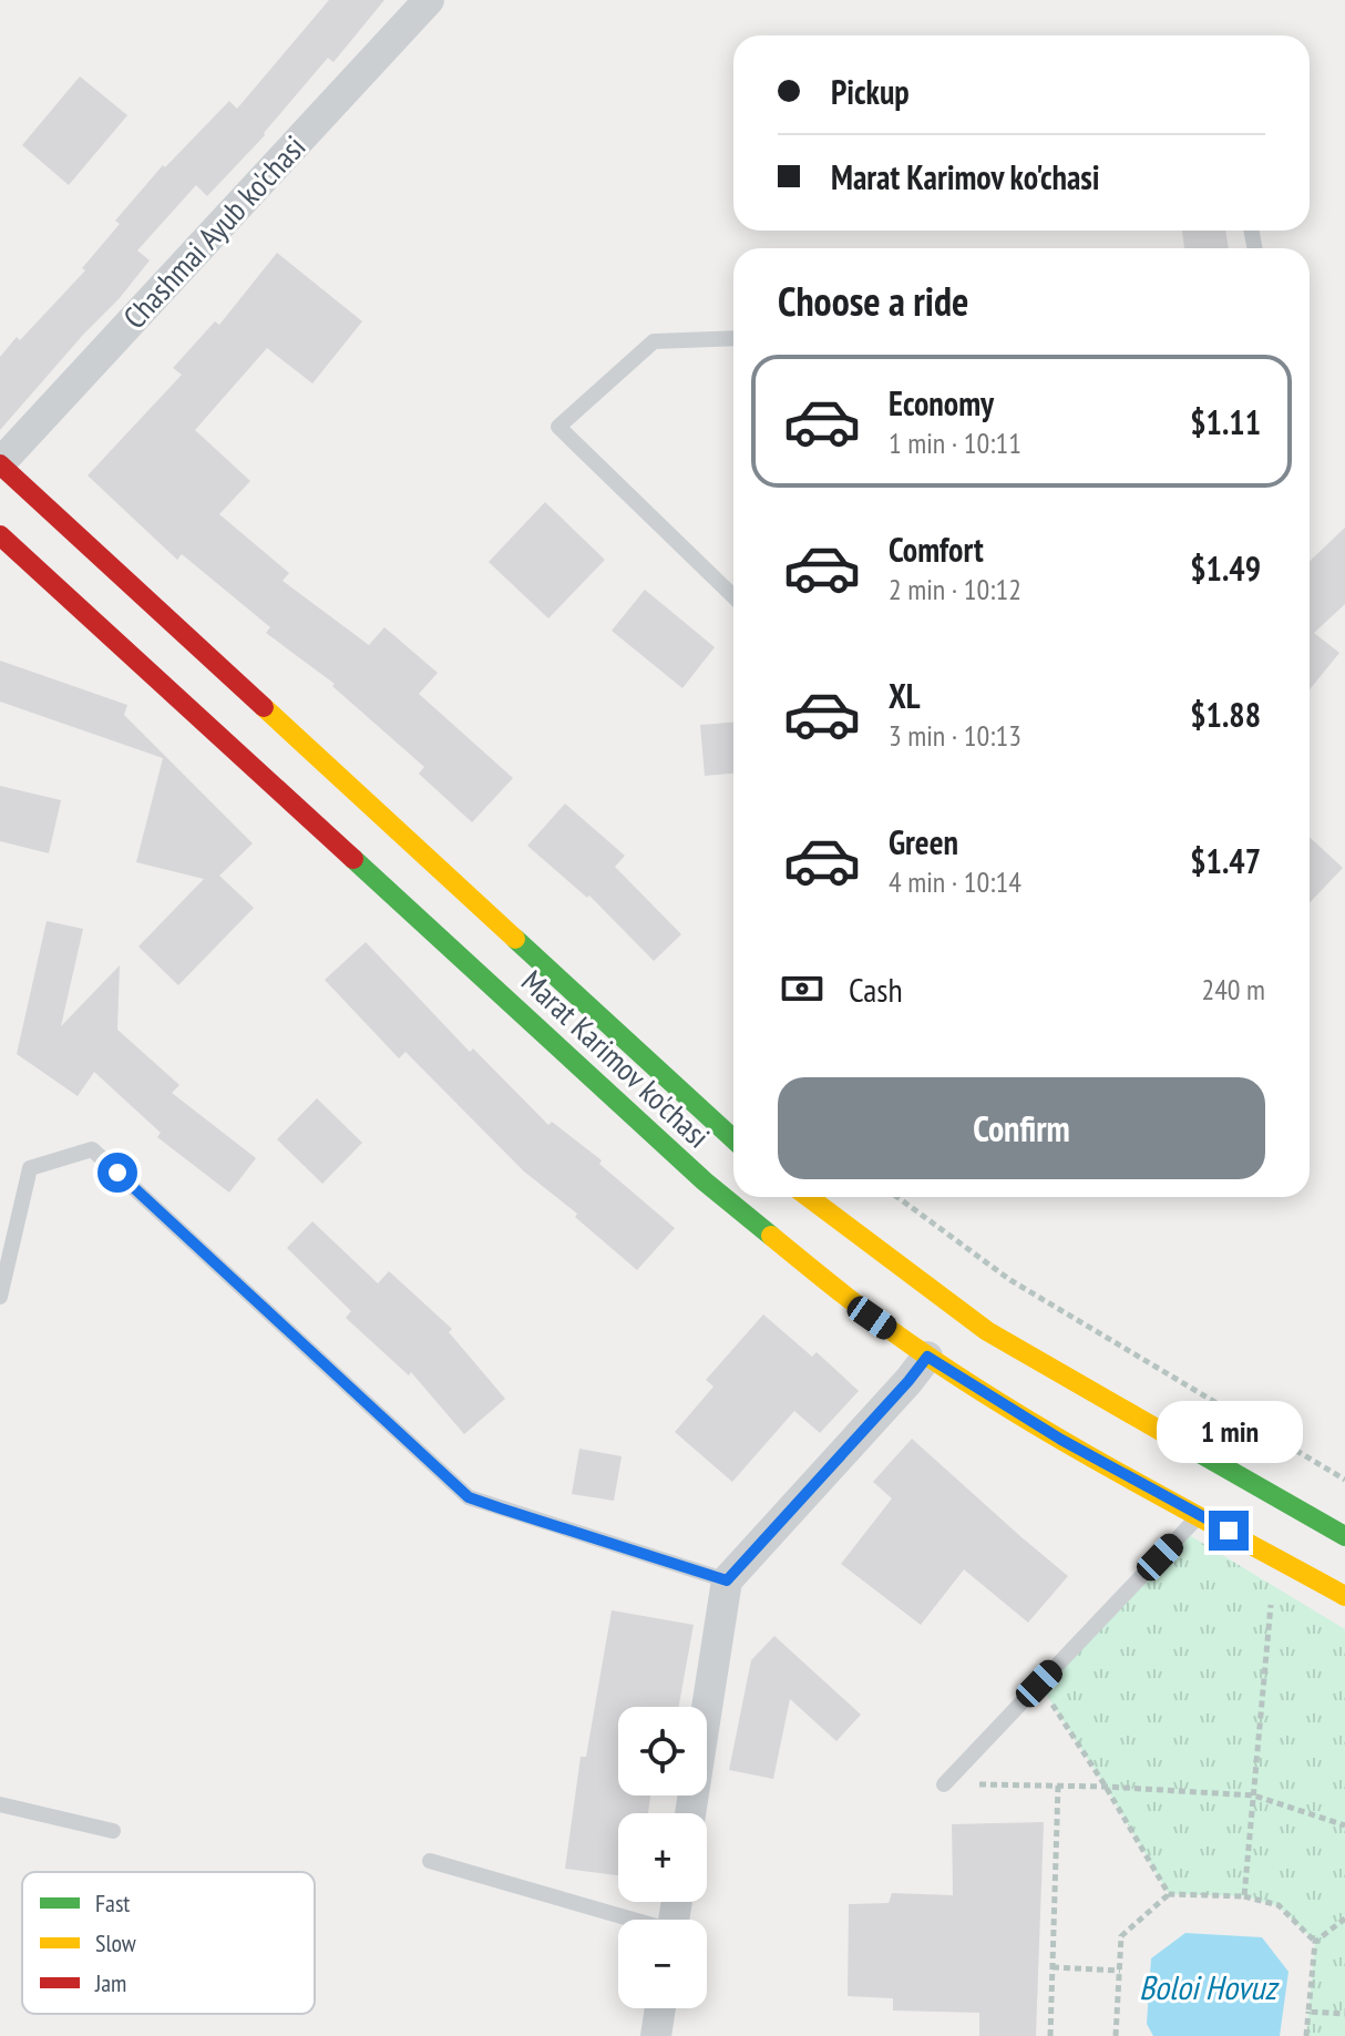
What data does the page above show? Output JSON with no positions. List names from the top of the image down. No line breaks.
{"streets":{"main road":["Marat Karimov ko'chasi"],"street":["Chashmai Ayub ko'chasi"]},"crossings":[["Chashmai Ayub ko'chasi","Marat Karimov ko'chasi"]],"water":["Boloi Hovuz"],"legend":["Fast","Slow","Jam"],"page":{"banner":["Pickup","Marat Karimov ko'chasi"],"heading":"Choose a ride","list":[{"name":"Economy","note":"1 min · 10:11","value":"$1.11"},{"name":"Comfort","note":"2 min · 10:12","value":"$1.49"},{"name":"XL","note":"3 min · 10:13","value":"$1.88"},{"name":"Green","note":"4 min · 10:14","value":"$1.47"}],"pay":["Cash","240 m"],"buttons":"Confirm","bubble":"1 min","map_buttons":["+","−"]}}
